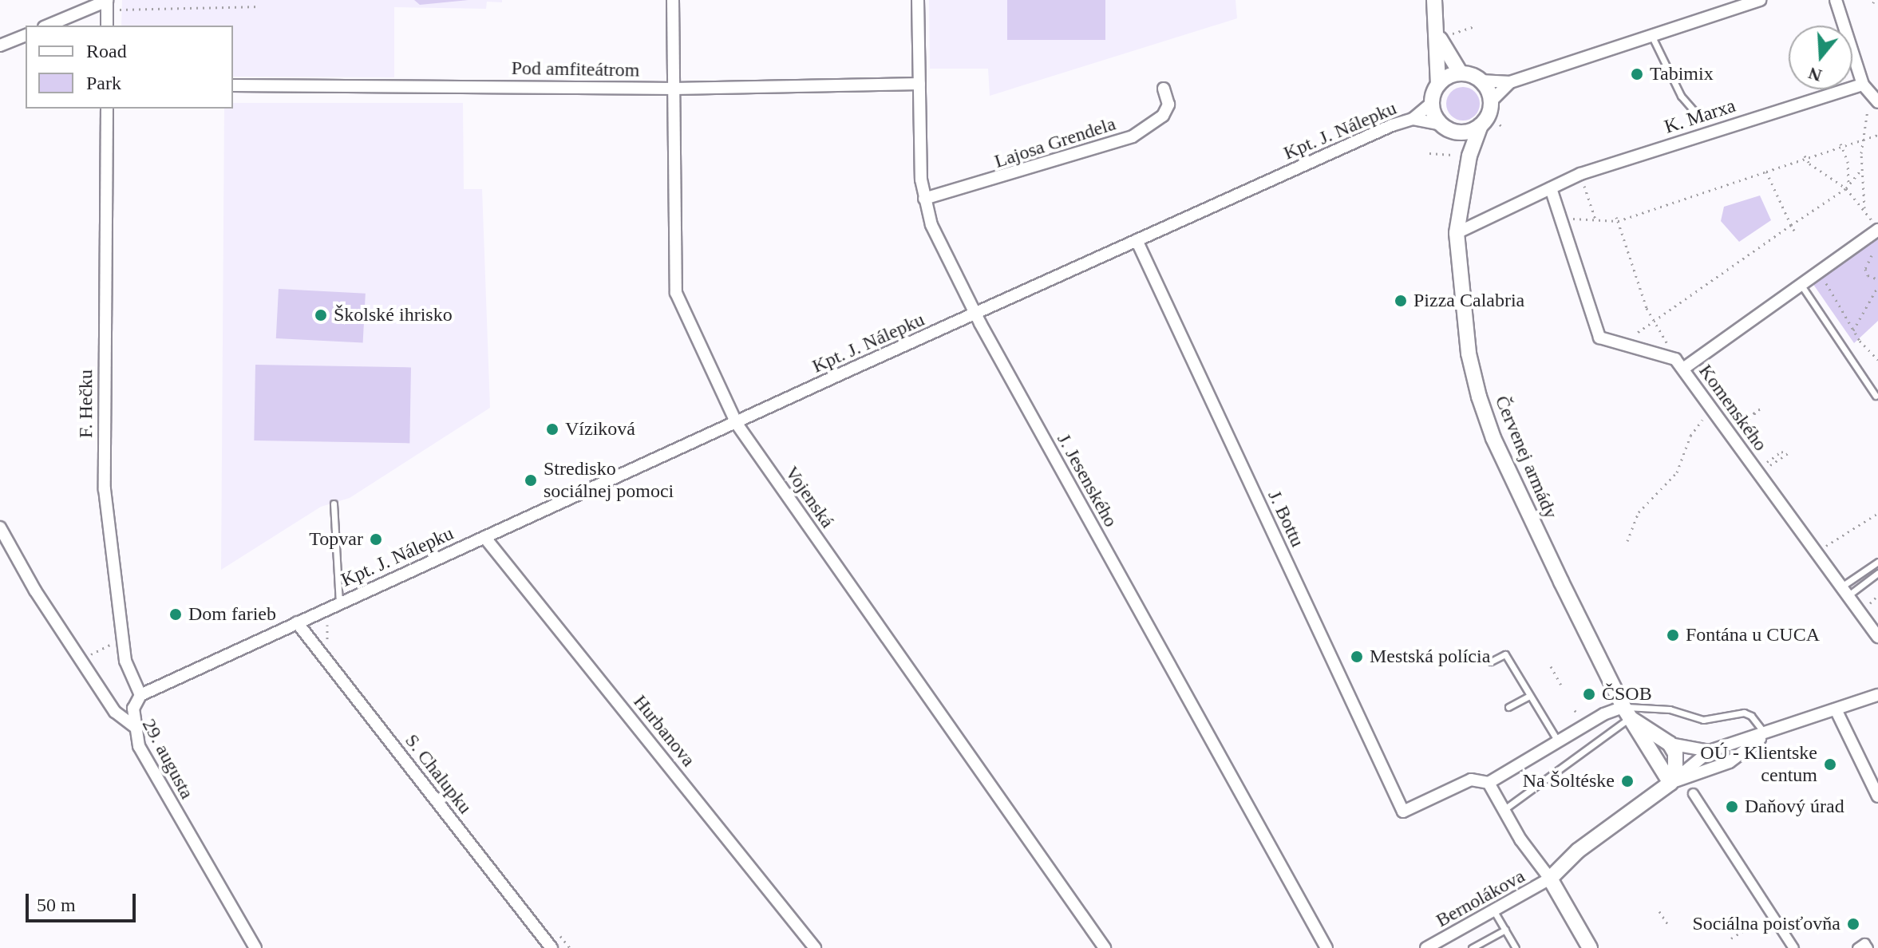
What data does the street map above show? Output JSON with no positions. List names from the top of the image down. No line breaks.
{"streets":{"street":["Pod amfiteátrom","K. Marxa","Kpt. J. Nálepku","Lajosa Grendela","F. Hečku","Komenského","Červenej armády","J. Jesenského","Vojenská","J. Bottu","Hurbanova","29. augusta","S. Chalupku","Bernolákova"]},"crossings":[["Pod amfiteátrom","J. Jesenského"],["Pod amfiteátrom","Vojenská"],["K. Marxa","Komenského"],["K. Marxa","Červenej armády"],["Kpt. J. Nálepku","F. Hečku"],["Kpt. J. Nálepku","Červenej armády"],["Kpt. J. Nálepku","J. Jesenského"],["Kpt. J. Nálepku","Vojenská"],["Kpt. J. Nálepku","J. Bottu"],["Kpt. J. Nálepku","Hurbanova"],["Kpt. J. Nálepku","S. Chalupku"],["Lajosa Grendela","J. Jesenského"]],"places":["Tabimix","Pizza Calabria","Školské ihrisko","Víziková","Stredisko sociálnej pomoci","Topvar","Dom farieb","Fontána u CUCA","Mestská polícia","ČSOB","OÚ - Klientske centum","Na Šoltéske","Daňový úrad","Sociálna poisťovňa"],"legend":["Road","Park"],"scale_bar":"50 m","north":"bottom"}
